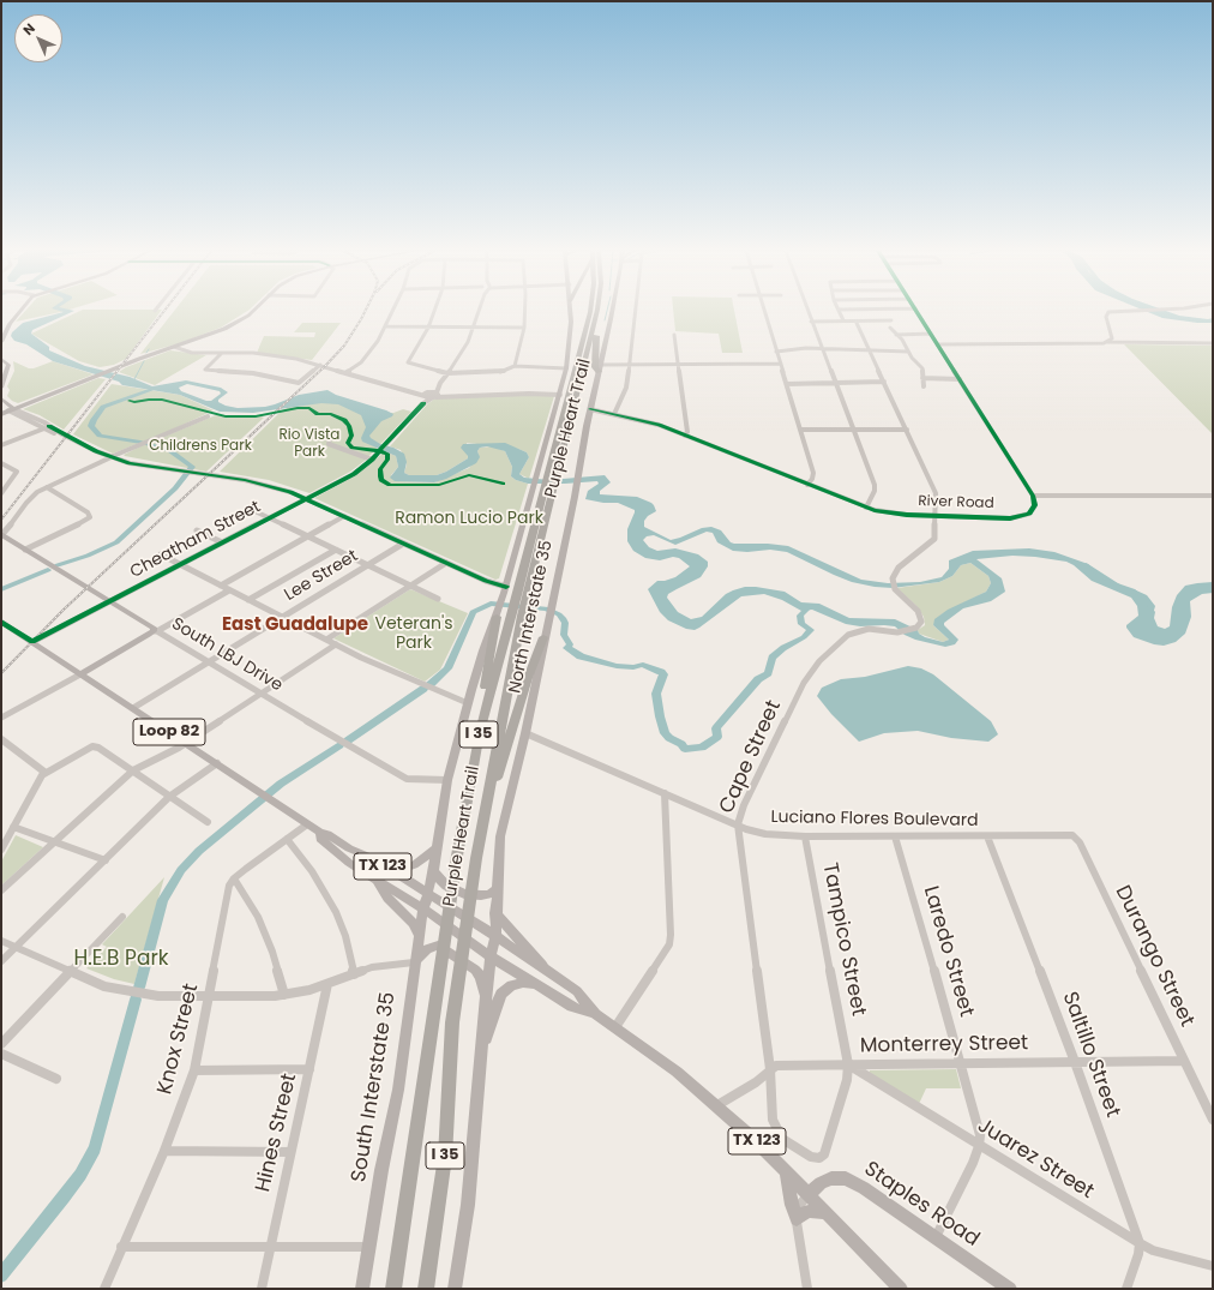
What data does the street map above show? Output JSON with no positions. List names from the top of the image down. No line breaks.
{"streets":{"highway":["Purple Heart Trail","I 35"],"main road":["North Interstate 35","South LBJ Drive","Loop 82","TX 123","South Interstate 35","Staples Road"],"street":["River Road","Cheatham Street","Lee Street","Cape Street","Luciano Flores Boulevard","Tampico Street","Laredo Street","Durango Street","Knox Street","Monterrey Street","Saltillo Street","Hines Street","Juarez Street"]},"crossings":[["River Road","North Interstate 35"],["River Road","Cape Street"],["Cheatham Street","South LBJ Drive"],["Cheatham Street","Loop 82"],["Lee Street","South LBJ Drive"],["Lee Street","Loop 82"],["North Interstate 35","South LBJ Drive"],["North Interstate 35","Luciano Flores Boulevard"],["North Interstate 35","TX 123"],["North Interstate 35","South Interstate 35"],["Loop 82","TX 123"],["Loop 82","South Interstate 35"],["Cape Street","Luciano Flores Boulevard"],["Cape Street","Tampico Street"],["Cape Street","Monterrey Street"],["Luciano Flores Boulevard","Tampico Street"],["Luciano Flores Boulevard","Laredo Street"],["Luciano Flores Boulevard","Durango Street"],["Luciano Flores Boulevard","Saltillo Street"],["TX 123","South Interstate 35"],["TX 123","Staples Road"],["Tampico Street","Monterrey Street"],["Tampico Street","Juarez Street"],["Laredo Street","Monterrey Street"],["Laredo Street","Juarez Street"],["Laredo Street","Staples Road"],["Durango Street","Monterrey Street"],["Monterrey Street","Saltillo Street"],["Monterrey Street","Juarez Street"],["Saltillo Street","Juarez Street"]],"districts":["East Guadalupe"],"parks":["Rio Vista Park","Childrens Park","Ramon Lucio Park","Veteran's Park","H.E.B Park"],"north":"top left"}
